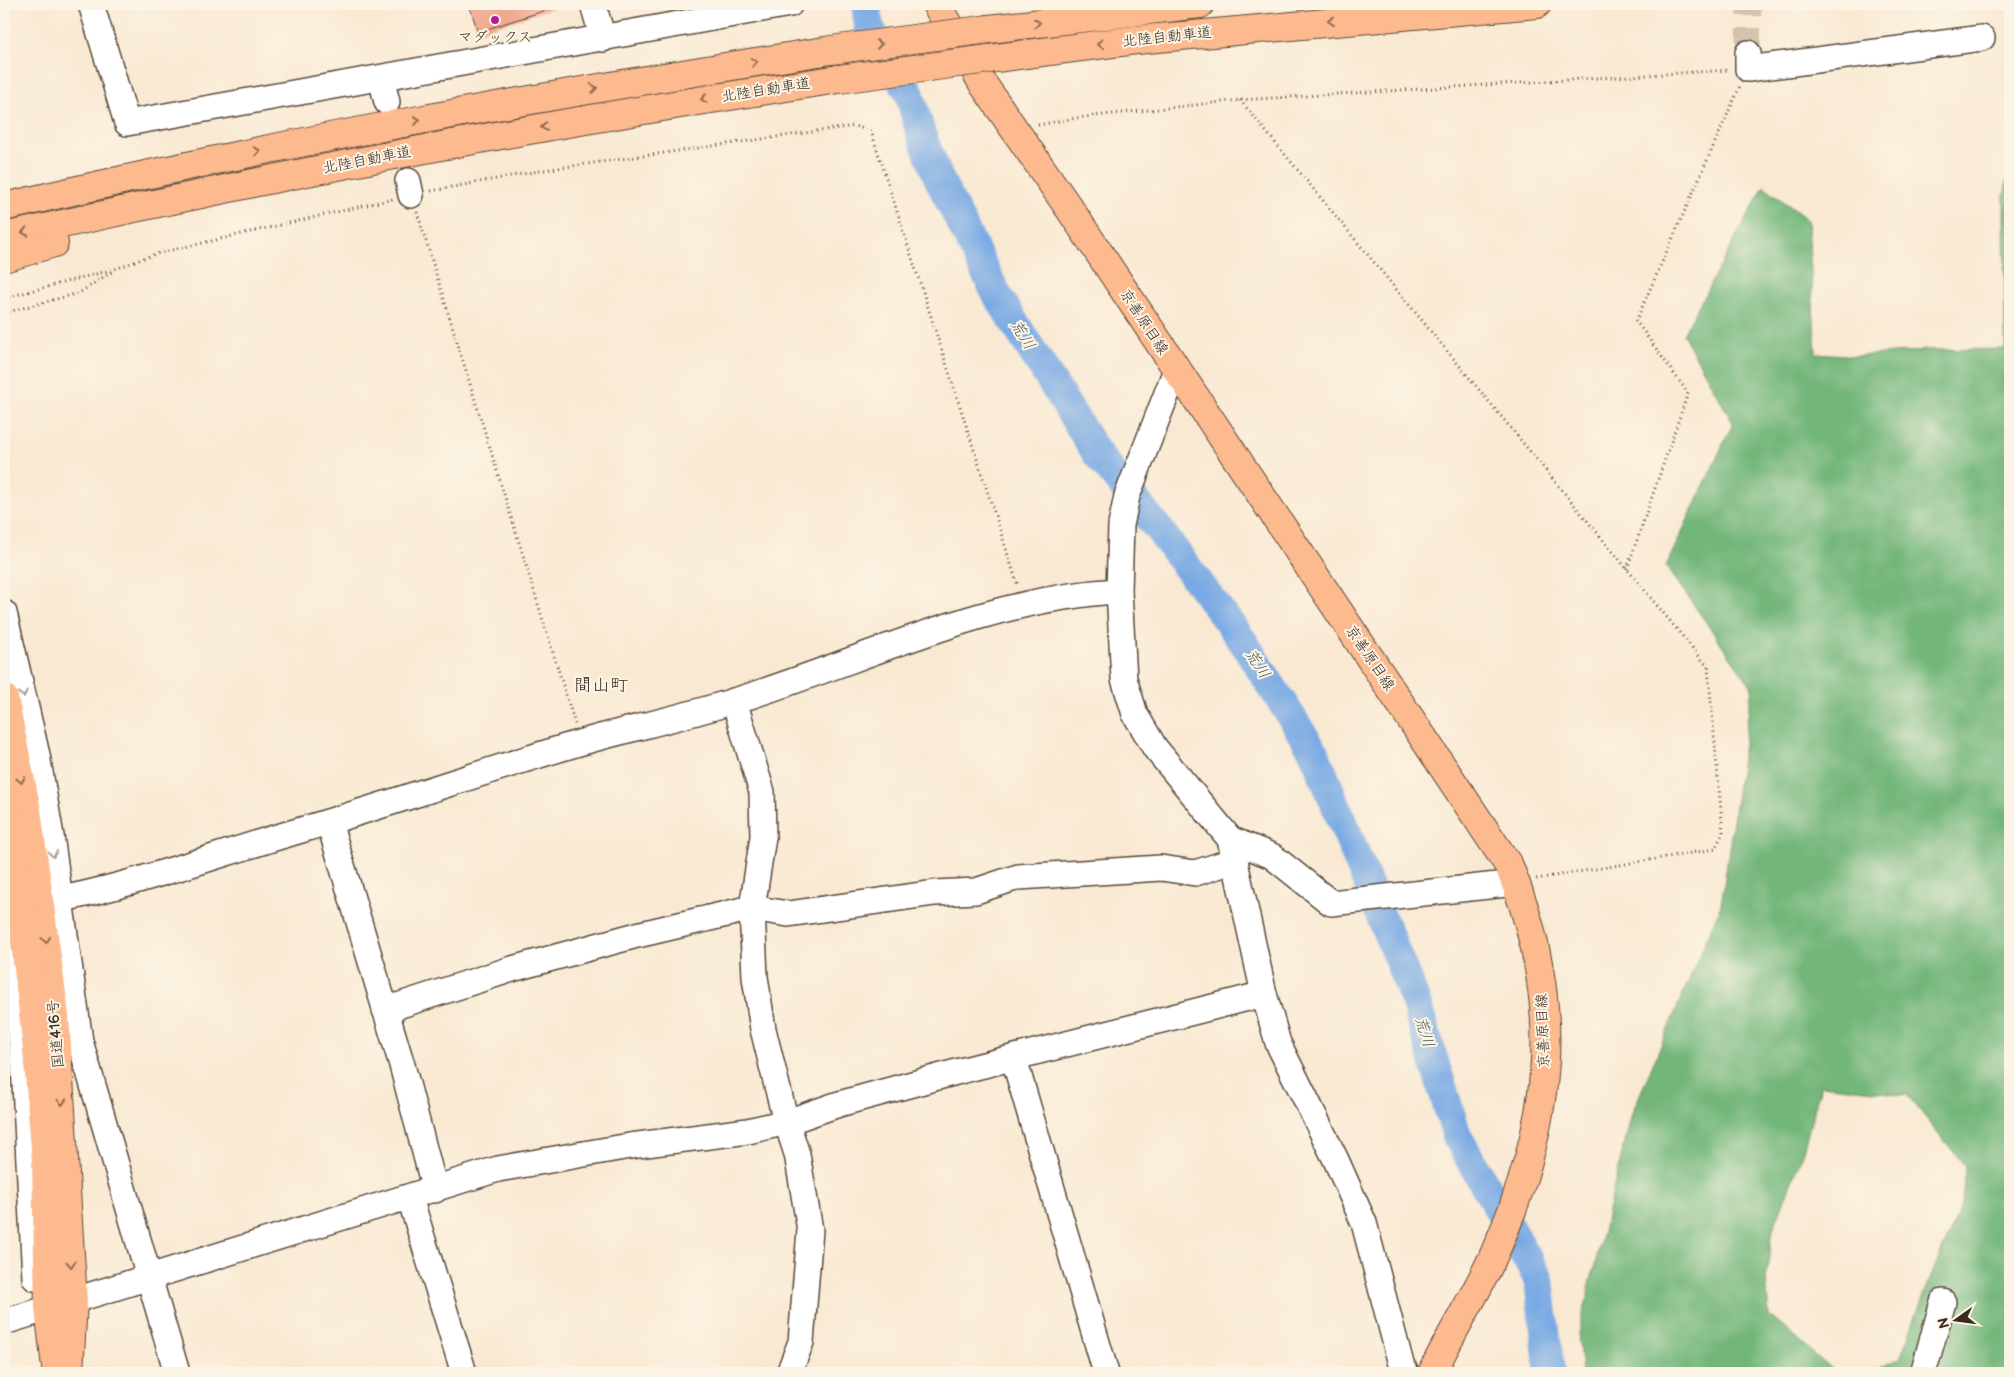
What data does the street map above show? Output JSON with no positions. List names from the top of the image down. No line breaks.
{"streets":{"main road":["北陸自動車道","京善原目線","国道416号"]},"districts":["間山町"],"water":["荒川"],"places":["マダックス"],"north":"left"}
